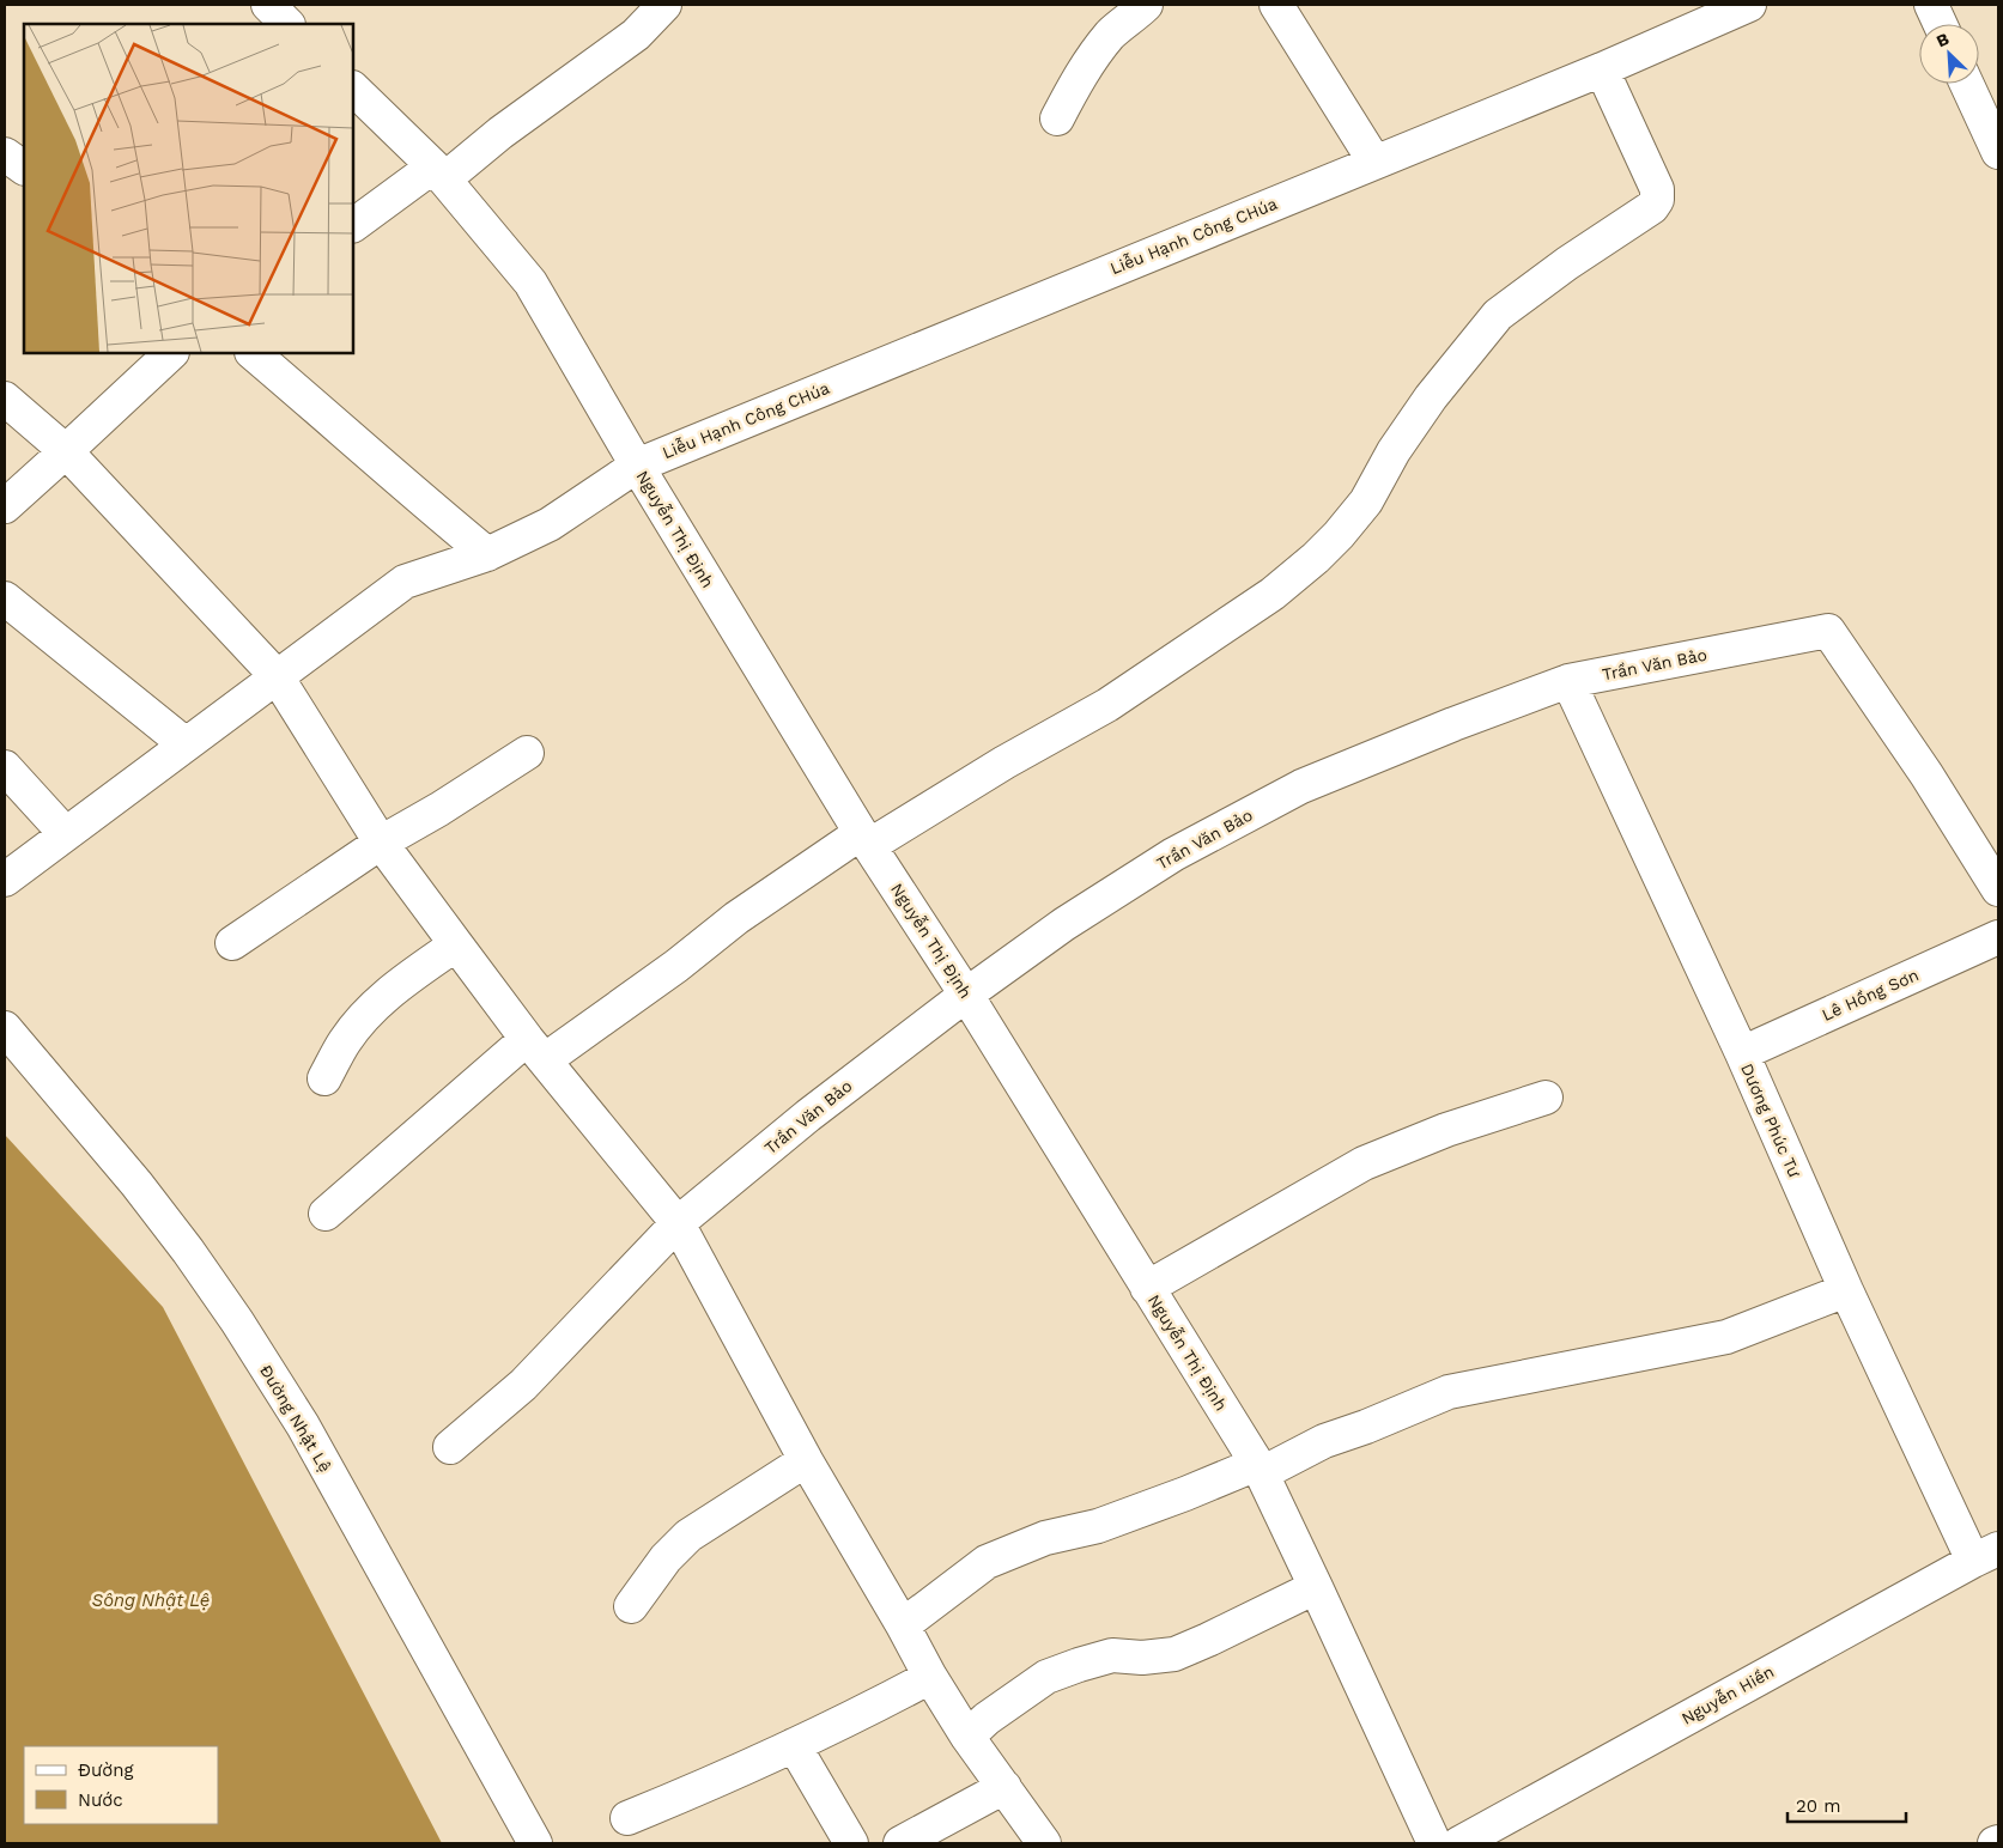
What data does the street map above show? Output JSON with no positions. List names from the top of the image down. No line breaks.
{"streets":{"street":["Liễu Hạnh Công CHúa","Nguyễn Thị Định","Trần Văn Bảo","Lê Hồng Sơn","Dương Phúc Tư","Đường Nhật Lệ","Nguyễn Hiền"]},"crossings":[["Liễu Hạnh Công CHúa","Nguyễn Thị Định"],["Nguyễn Thị Định","Trần Văn Bảo"],["Trần Văn Bảo","Dương Phúc Tư"],["Lê Hồng Sơn","Dương Phúc Tư"],["Dương Phúc Tư","Nguyễn Hiền"]],"water":["Sông Nhật Lệ"],"legend":["Đường","Nước"],"scale_bar":"20 m","north":"top left"}
